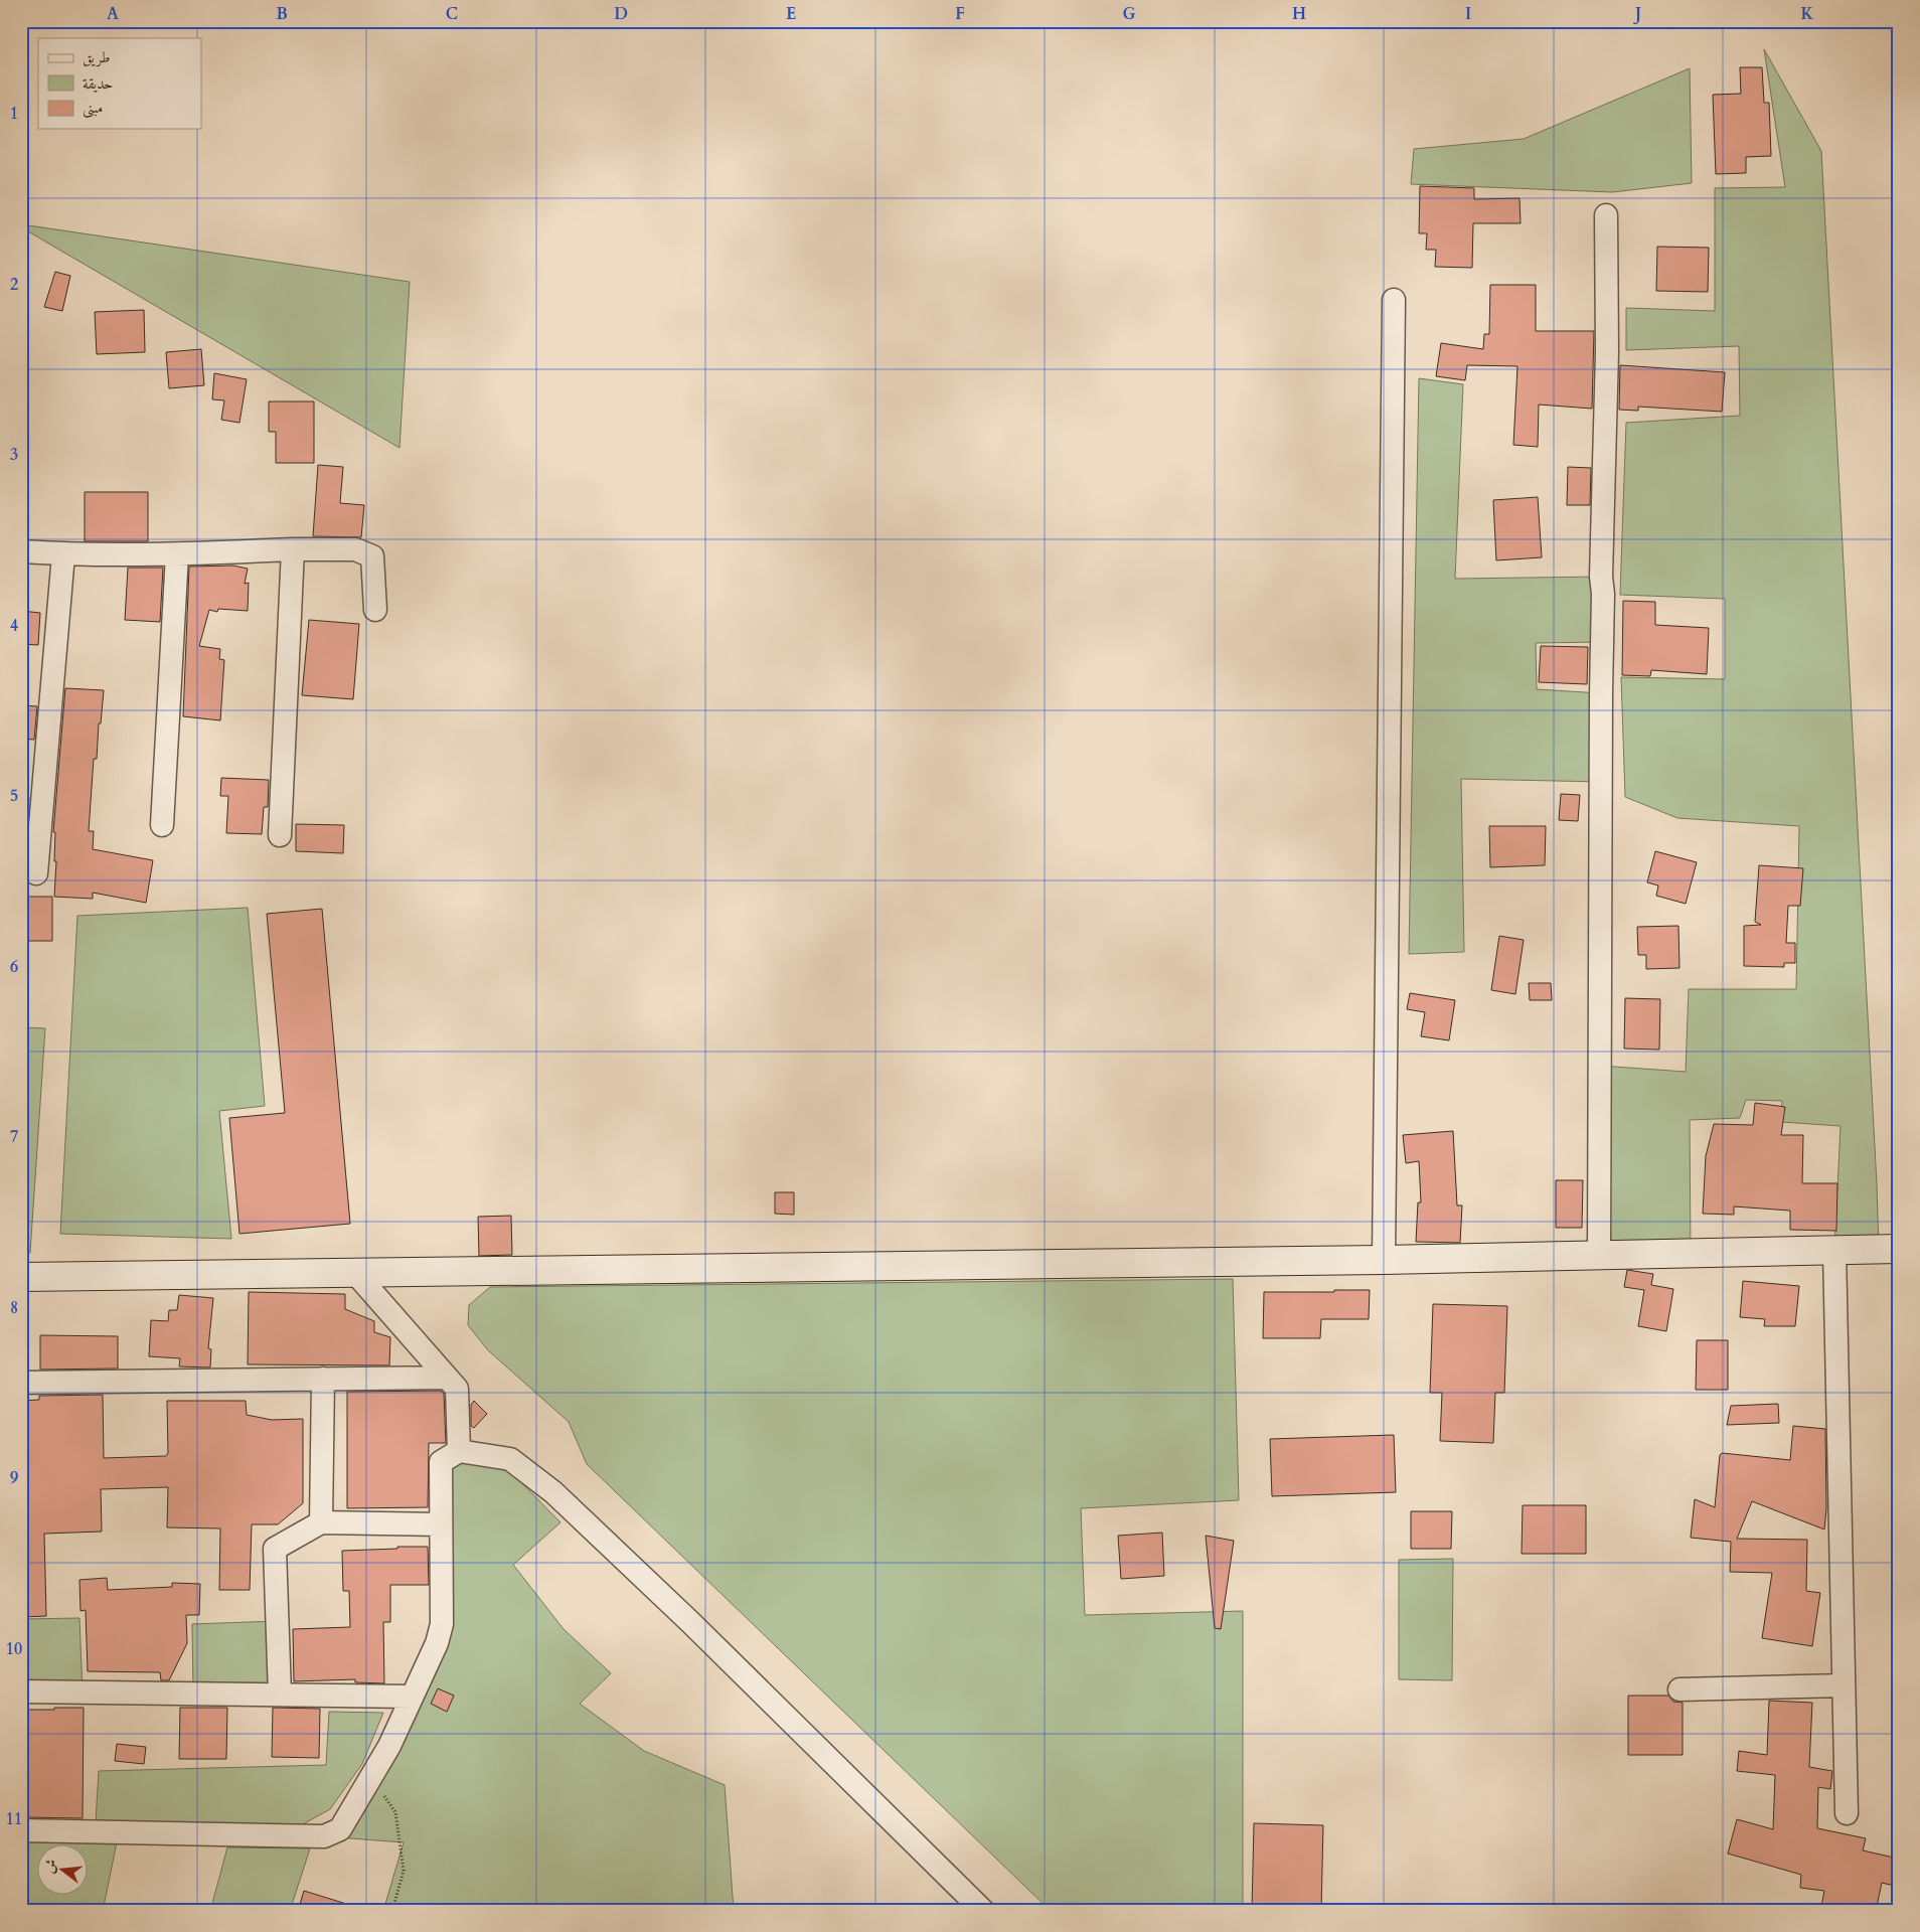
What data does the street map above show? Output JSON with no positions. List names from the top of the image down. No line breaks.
{"legend":["طريق","حديقة","مبنى"],"north":"left","grid":{"columns":["A","B","C","D","E","F","G","H","I","J","K"],"rows":["1","2","3","4","5","6","7","8","9","10","11"]}}
